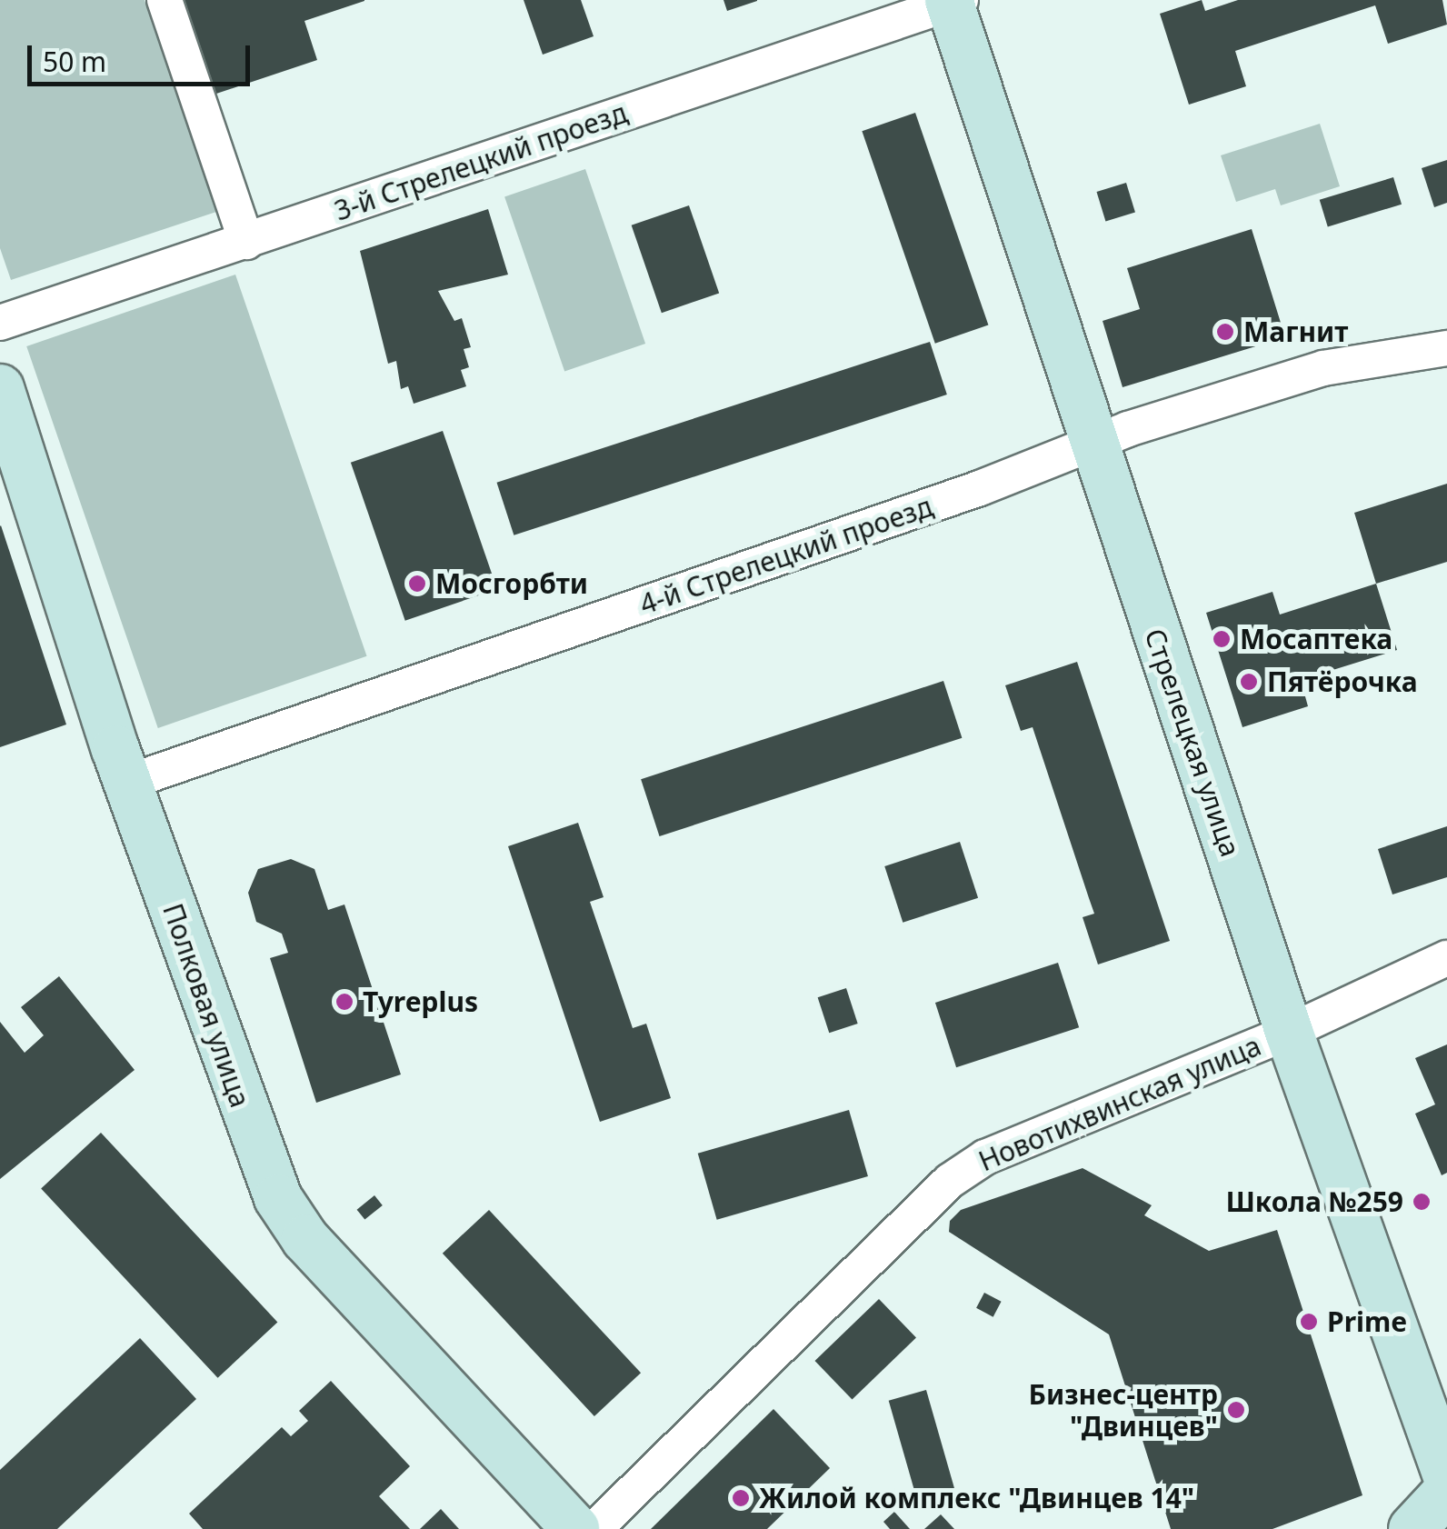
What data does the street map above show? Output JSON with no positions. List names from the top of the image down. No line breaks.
{"streets":{"street":["3-й Стрелецкий проезд","4-й Стрелецкий проезд","Стрелецкая улица","Полковая улица","Новотихвинская улица"]},"crossings":[["3-й Стрелецкий проезд","Стрелецкая улица"],["4-й Стрелецкий проезд","Стрелецкая улица"],["4-й Стрелецкий проезд","Полковая улица"],["Стрелецкая улица","Новотихвинская улица"]],"places":["Магнит","Мосгорбти","Мосаптека","Пятёрочка","Tyreplus","Школа №259","Prime","Бизнес-центр \"Двинцев\"","Жилой комплекс \"Двинцев 14\""],"scale_bar":"50 m"}
